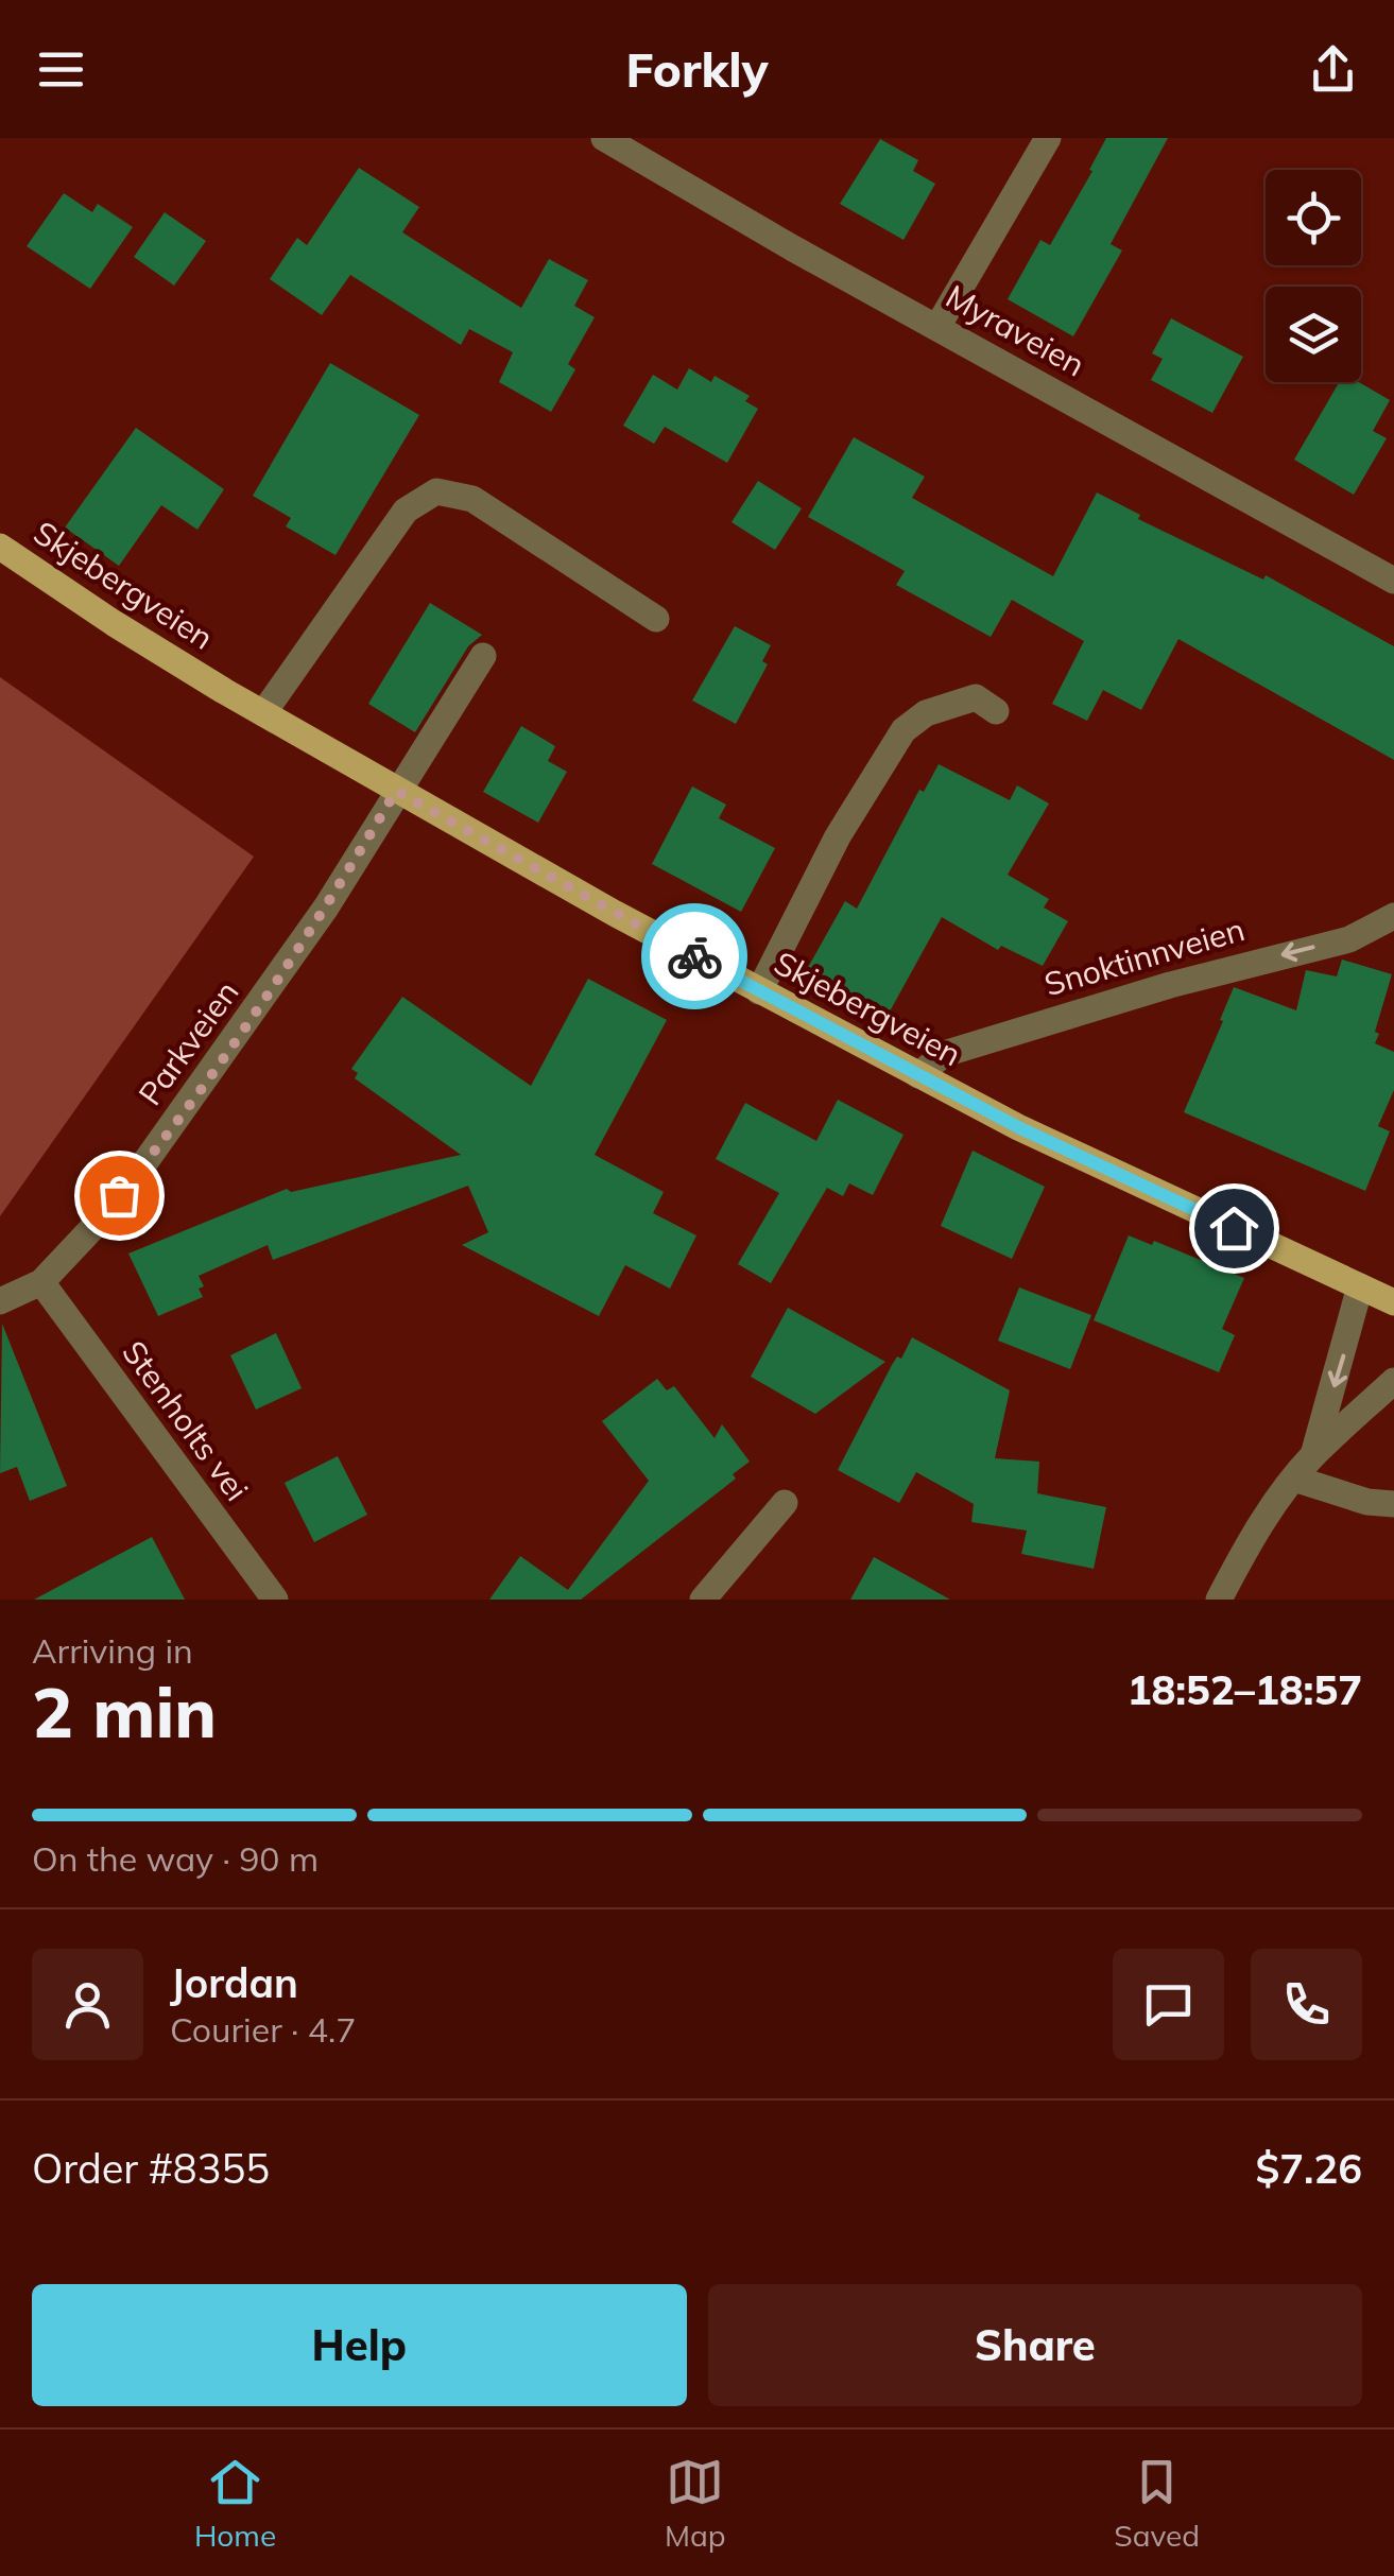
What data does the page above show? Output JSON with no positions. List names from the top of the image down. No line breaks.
{"streets":{"main road":["Skjebergveien"],"street":["Myraveien","Snoktinnveien","Parkveien","Stenholts vei"]},"crossings":[["Skjebergveien","Snoktinnveien"],["Skjebergveien","Parkveien"],["Parkveien","Stenholts vei"]],"one_way":["Snoktinnveien"],"page":{"header":"Forkly","heading":["2 min","Arriving in","18:52–18:57"],"panel":["Jordan","Courier · 4.7","Order #8355","$7.26"],"bar":"On the way · 90 m","buttons":["Help","Share"],"tabs":["Home","Map","Saved"]}}
